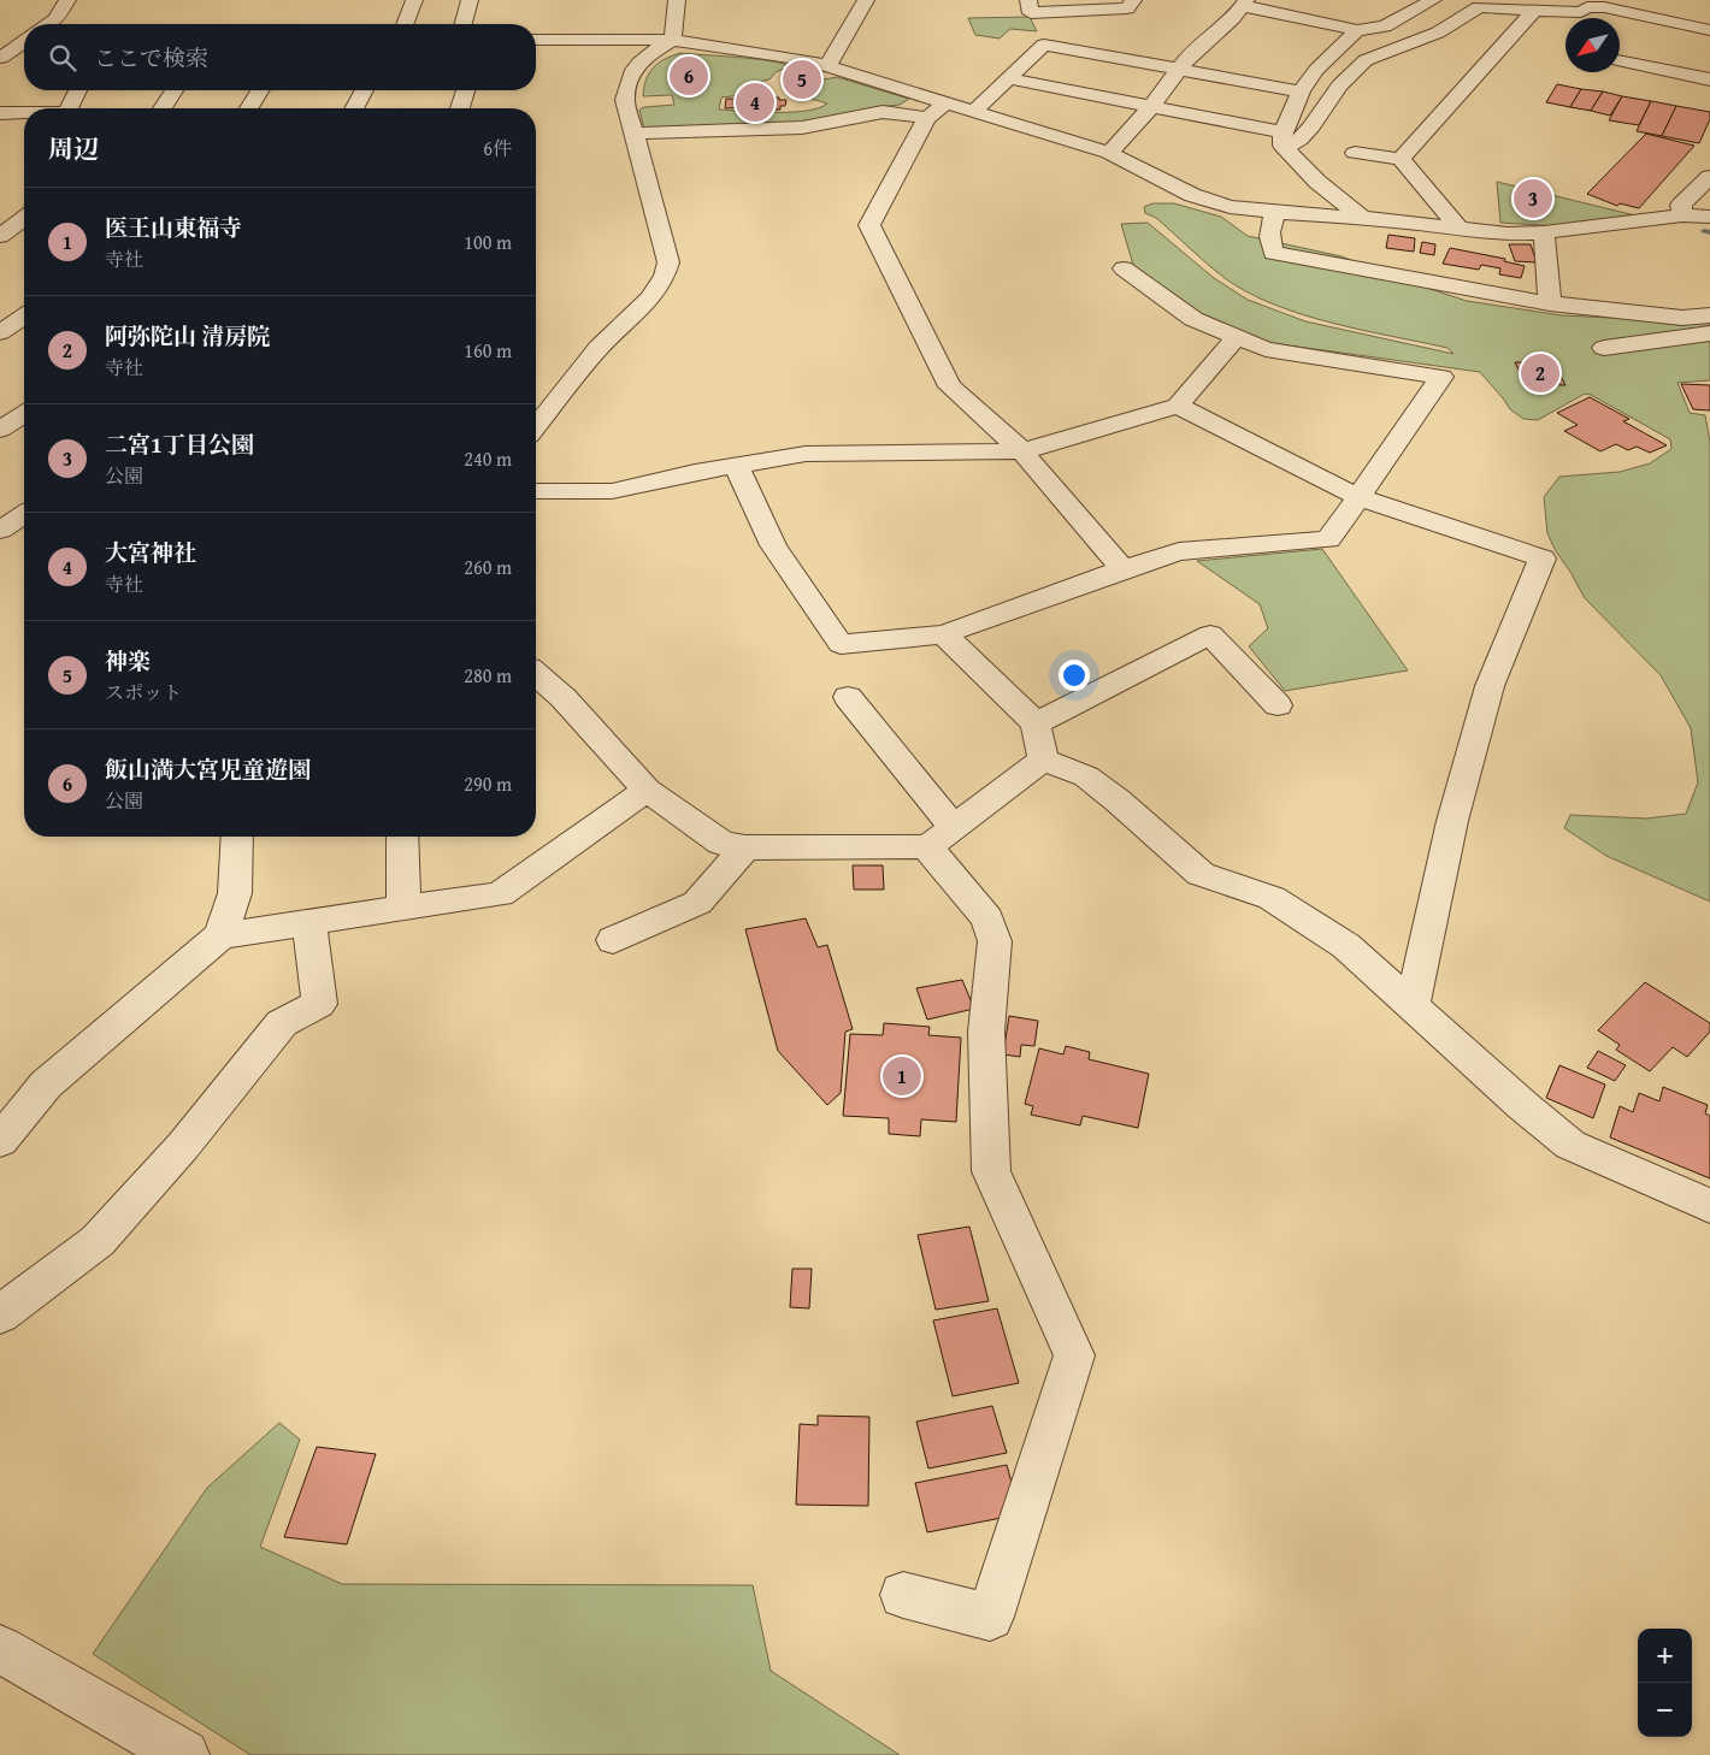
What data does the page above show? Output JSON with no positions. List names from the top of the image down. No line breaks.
{"north":"bottom left","page":{"search":"ここで検索","pins":["6","5","4","3","2","1"],"heading":["周辺","6件"],"list":[{"mark":"1","name":"医王山東福寺","note":"寺社","value":"100 m"},{"mark":"2","name":"阿弥陀山 清房院","note":"寺社","value":"160 m"},{"mark":"3","name":"二宮1丁目公園","note":"公園","value":"240 m"},{"mark":"4","name":"大宮神社","note":"寺社","value":"260 m"},{"mark":"5","name":"神楽","note":"スポット","value":"280 m"},{"mark":"6","name":"飯山満大宮児童遊園","note":"公園","value":"290 m"}],"map_buttons":["+","−"]}}
